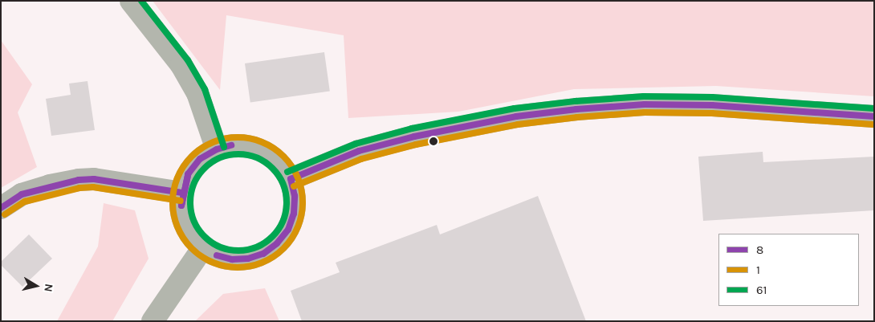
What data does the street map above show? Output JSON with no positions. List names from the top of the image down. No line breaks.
{"lines":["transit line 61","transit line 8","transit line 1"],"legend":["8","1","61"],"north":"right"}
